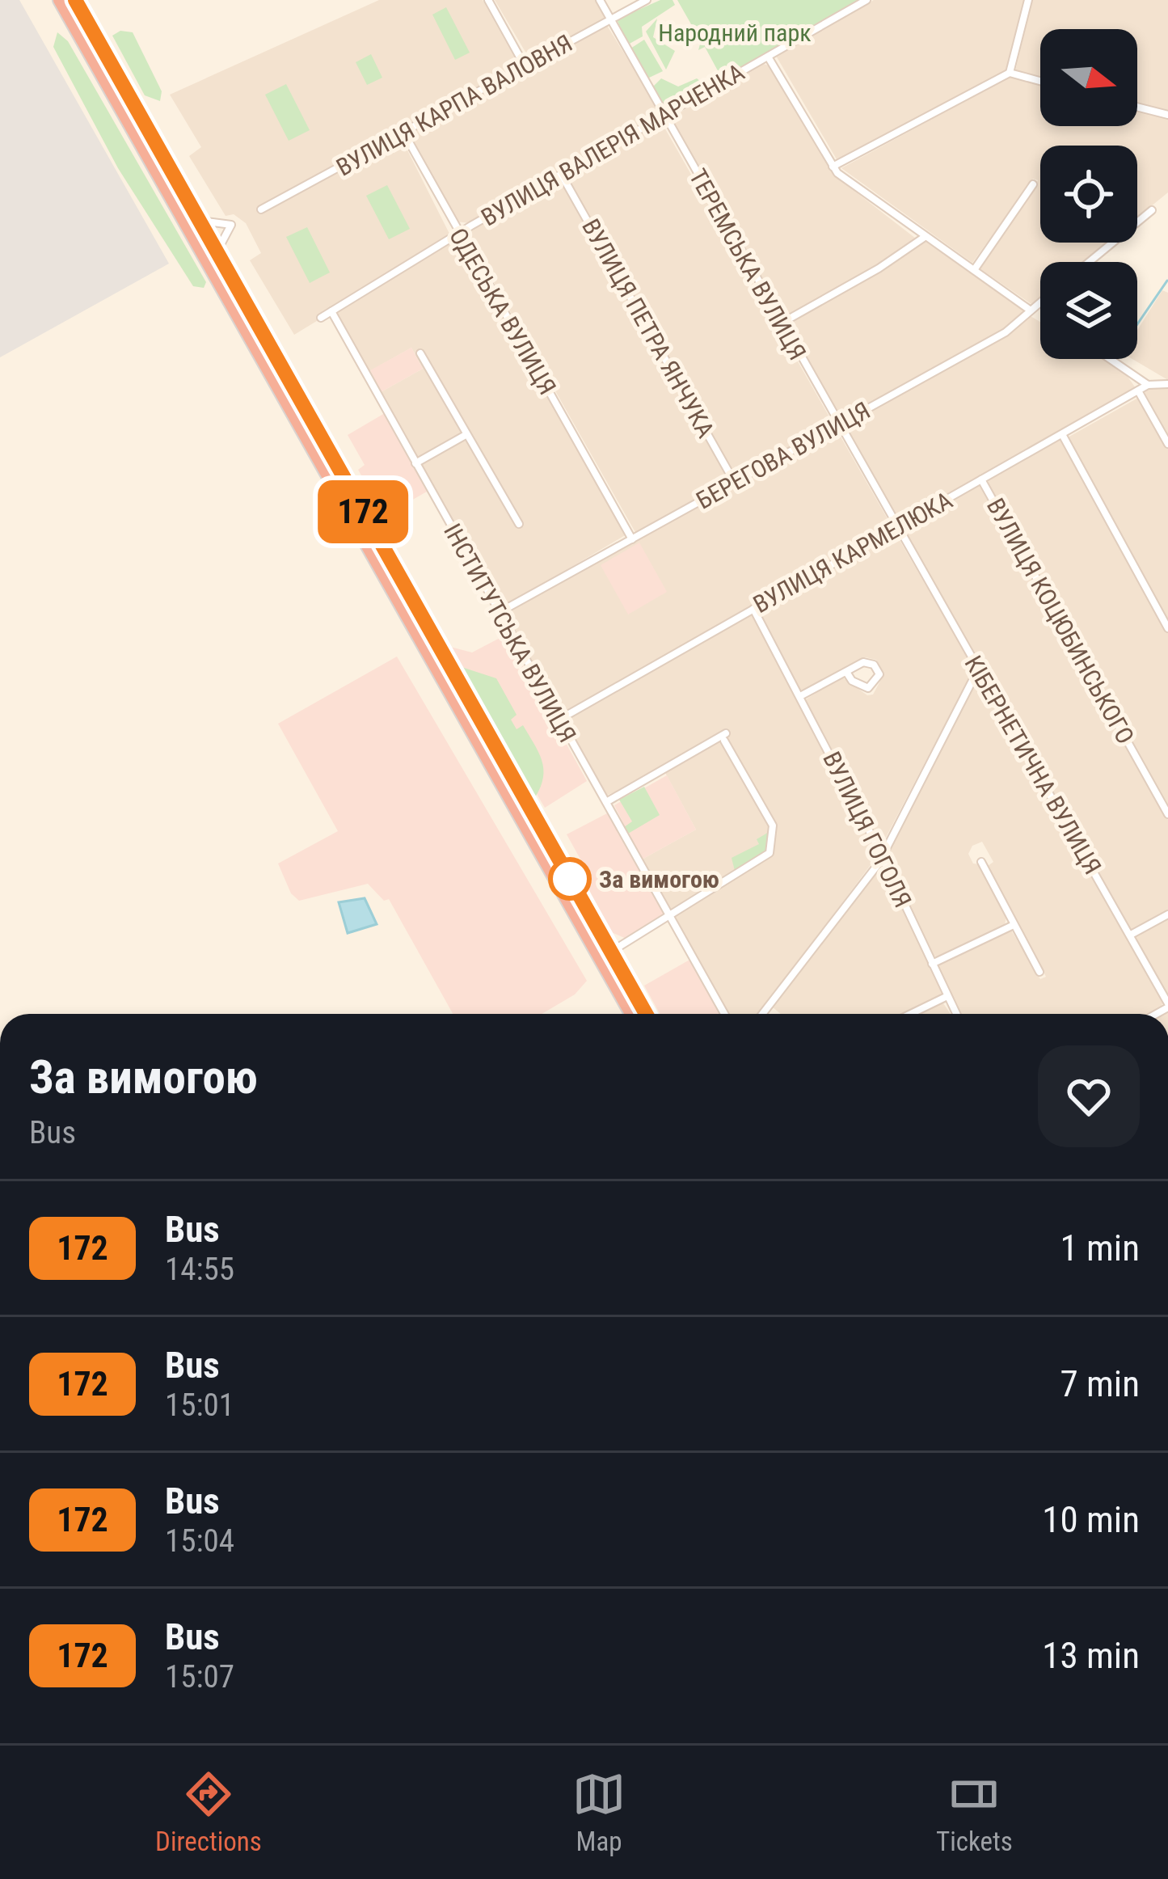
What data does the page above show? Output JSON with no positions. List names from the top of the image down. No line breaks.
{"streets":{"street":["ВУЛИЦЯ КАРПА ВАЛОВНЯ","ВУЛИЦЯ ВАЛЕРІЯ МАРЧЕНКА","ТЕРЕМСЬКА ВУЛИЦЯ","ОДЕСЬКА ВУЛИЦЯ","ВУЛИЦЯ ПЕТРА ЯНЧУКА","БЕРЕГОВА ВУЛИЦЯ","ВУЛИЦЯ КАРМЕЛЮКА","ВУЛИЦЯ КОЦЮБИНСЬКОГО","ІНСТИТУТСЬКА ВУЛИЦЯ","КІБЕРНЕТИЧНА ВУЛИЦЯ","ВУЛИЦЯ ГОГОЛЯ"]},"crossings":[["ВУЛИЦЯ КАРПА ВАЛОВНЯ","ТЕРЕМСЬКА ВУЛИЦЯ"],["ВУЛИЦЯ КАРПА ВАЛОВНЯ","ОДЕСЬКА ВУЛИЦЯ"],["ВУЛИЦЯ ВАЛЕРІЯ МАРЧЕНКА","ТЕРЕМСЬКА ВУЛИЦЯ"],["ВУЛИЦЯ ВАЛЕРІЯ МАРЧЕНКА","ОДЕСЬКА ВУЛИЦЯ"],["ВУЛИЦЯ ВАЛЕРІЯ МАРЧЕНКА","ВУЛИЦЯ ПЕТРА ЯНЧУКА"],["ВУЛИЦЯ ВАЛЕРІЯ МАРЧЕНКА","ІНСТИТУТСЬКА ВУЛИЦЯ"],["ТЕРЕМСЬКА ВУЛИЦЯ","БЕРЕГОВА ВУЛИЦЯ"],["ТЕРЕМСЬКА ВУЛИЦЯ","ВУЛИЦЯ КАРМЕЛЮКА"],["ТЕРЕМСЬКА ВУЛИЦЯ","КІБЕРНЕТИЧНА ВУЛИЦЯ"],["ОДЕСЬКА ВУЛИЦЯ","БЕРЕГОВА ВУЛИЦЯ"],["ВУЛИЦЯ ПЕТРА ЯНЧУКА","БЕРЕГОВА ВУЛИЦЯ"],["БЕРЕГОВА ВУЛИЦЯ","ІНСТИТУТСЬКА ВУЛИЦЯ"],["ВУЛИЦЯ КАРМЕЛЮКА","ВУЛИЦЯ КОЦЮБИНСЬКОГО"],["ВУЛИЦЯ КАРМЕЛЮКА","ІНСТИТУТСЬКА ВУЛИЦЯ"],["ВУЛИЦЯ КАРМЕЛЮКА","КІБЕРНЕТИЧНА ВУЛИЦЯ"],["ВУЛИЦЯ КАРМЕЛЮКА","ВУЛИЦЯ ГОГОЛЯ"]],"parks":["Народний парк"],"places":["За вимогою"],"lines":["bus line 172"],"north":"right","page":{"on_map":"172","heading":["За вимогою","Bus"],"list":[{"mark":"172","name":"Bus","note":"14:55","value":"1 min"},{"mark":"172","name":"Bus","note":"15:01","value":"7 min"},{"mark":"172","name":"Bus","note":"15:04","value":"10 min"},{"mark":"172","name":"Bus","note":"15:07","value":"13 min"}],"tabs":["Directions","Map","Tickets"]}}
